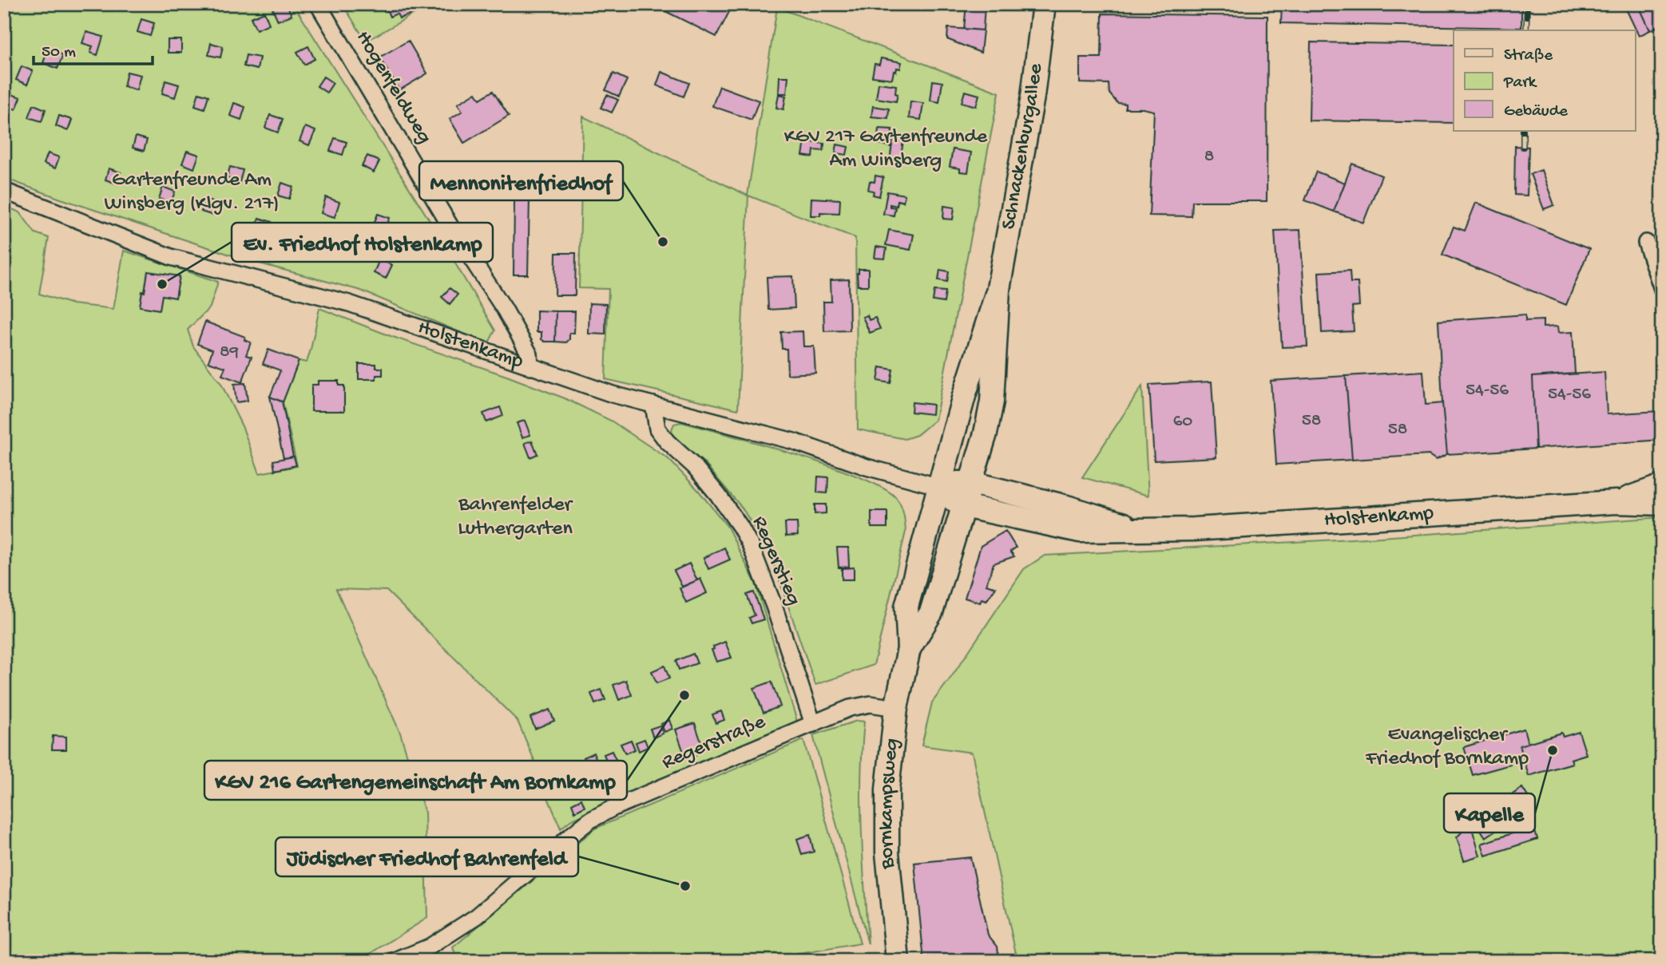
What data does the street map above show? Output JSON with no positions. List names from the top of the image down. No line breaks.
{"streets":{"main road":["Schnackenburgallee","Holstenkamp","Bornkampsweg"],"street":["Hogenfeldweg","Regerstieg","Regerstraße"]},"crossings":[["Hogenfeldweg","Holstenkamp"],["Schnackenburgallee","Holstenkamp"],["Schnackenburgallee","Bornkampsweg"],["Holstenkamp","Regerstieg"],["Holstenkamp","Bornkampsweg"],["Regerstieg","Regerstraße"],["Regerstraße","Bornkampsweg"]],"parks":["KGV 217 Gartenfreunde Am Winsberg","Gartenfreunde Am Winsberg (Klgv. 217)","Bahrenfelder Luthergarten","Evangelischer Friedhof Bornkamp"],"places":["Mennonitenfriedhof","Ev. Friedhof Holstenkamp","KGV 216 Gartengemeinschaft Am Bornkamp","Kapelle","Jüdischer Friedhof Bahrenfeld"],"house_numbers":["8","89","54-56","54-56","58","60","58"],"legend":["Straße","Park","Gebäude"],"scale_bar":"50 m"}
